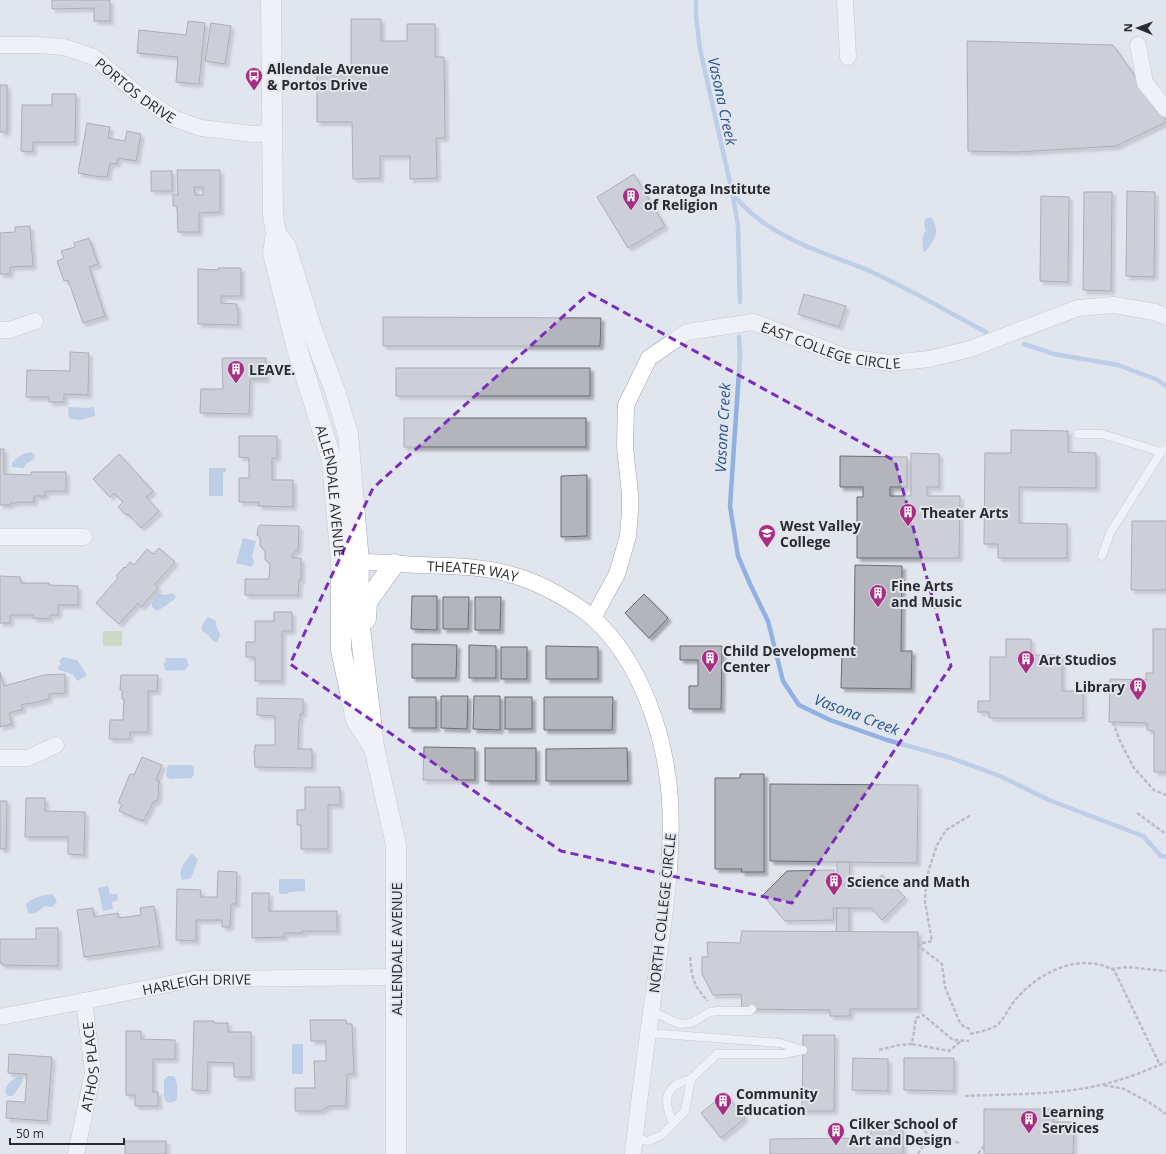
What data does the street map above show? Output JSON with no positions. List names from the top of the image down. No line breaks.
{"streets":{"street":["PORTOS DRIVE","EAST COLLEGE CIRCLE","ALLENDALE AVENUE","THEATER WAY","NORTH COLLEGE CIRCLE","HARLEIGH DRIVE","ATHOS PLACE"]},"crossings":[["PORTOS DRIVE","ALLENDALE AVENUE"],["EAST COLLEGE CIRCLE","THEATER WAY"],["EAST COLLEGE CIRCLE","NORTH COLLEGE CIRCLE"],["ALLENDALE AVENUE","THEATER WAY"],["ALLENDALE AVENUE","HARLEIGH DRIVE"],["THEATER WAY","NORTH COLLEGE CIRCLE"],["HARLEIGH DRIVE","ATHOS PLACE"]],"water":["Vasona Creek"],"places":{"bus stop":["Allendale Avenue & Portos Drive"],"building":["Saratoga Institute of Religion","LEAVE.","Theater Arts","Fine Arts and Music","Child Development Center","Art Studios","Library","Science and Math","Community Education","Learning Services","Cilker School of Art and Design"],"school or university":["West Valley College"]},"scale_bar":"50 m","north":"left"}
